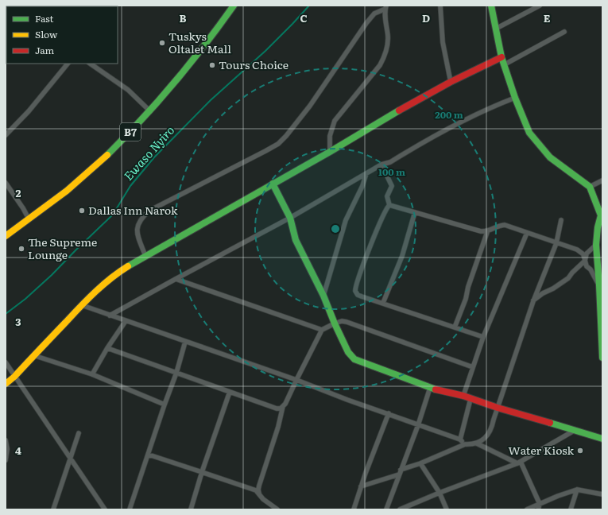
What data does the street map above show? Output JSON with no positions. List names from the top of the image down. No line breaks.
{"streets":{"main road":["B7"]},"water":["Ewaso Nyiro"],"places":["Tuskys Oltalet Mall","Tours Choice","Dallas Inn Narok","The Supreme Lounge","Water Kiosk"],"legend":["Fast","Slow","Jam"],"grid":{"columns":["B","C","D","E"],"rows":["2","3","4"]},"rings":["200 m","100 m"]}
